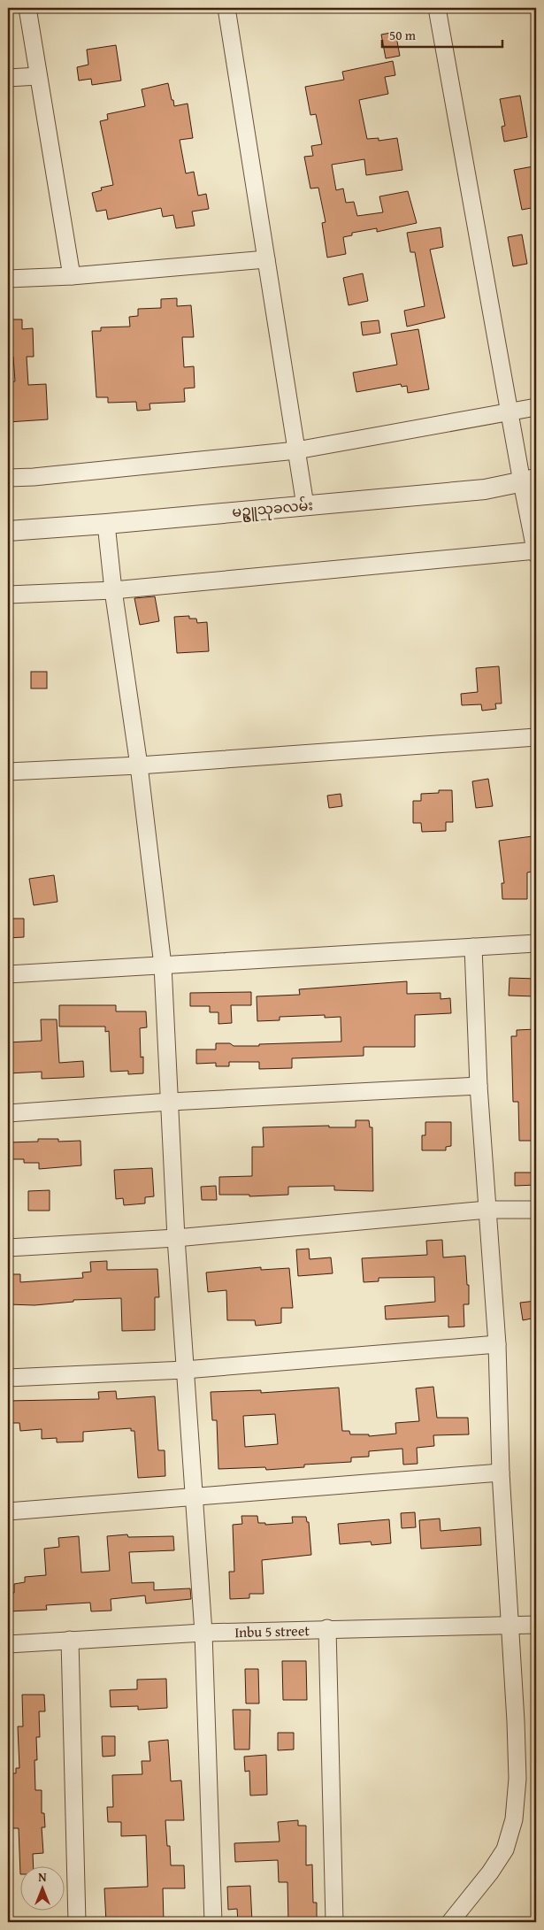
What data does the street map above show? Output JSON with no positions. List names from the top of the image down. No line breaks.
{"streets":{"street":["မဥ္ဇူသုခလမ်း","Inbu 5 street"]},"scale_bar":"50 m","north":"top"}
